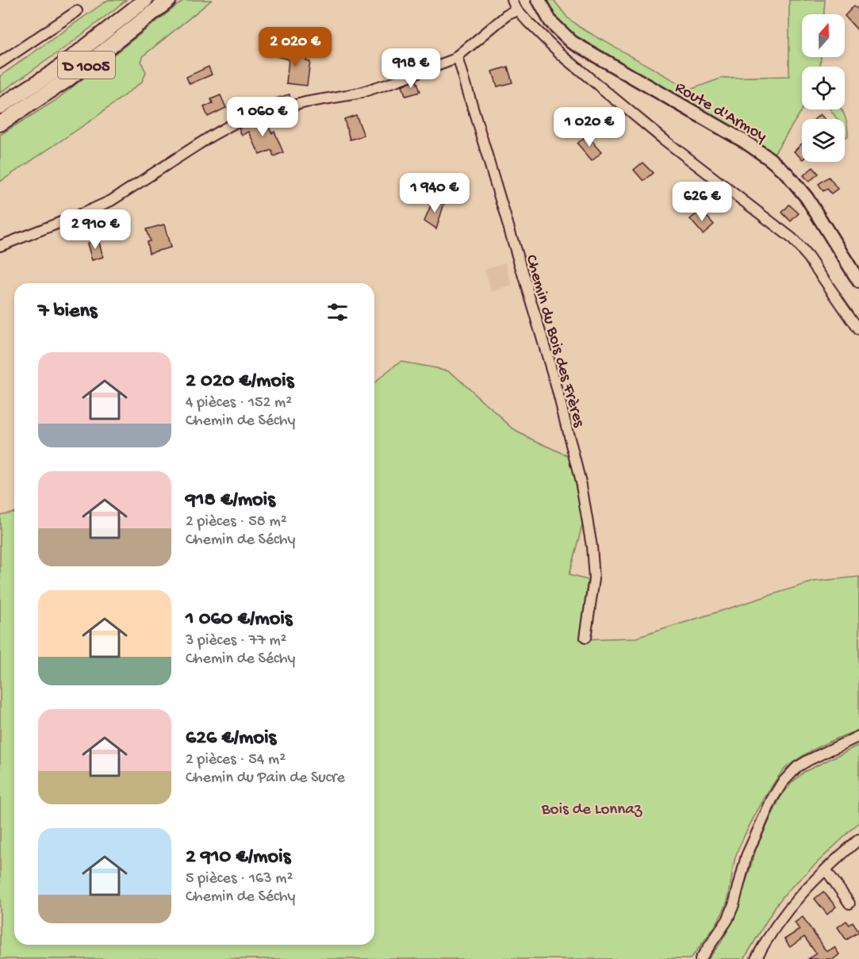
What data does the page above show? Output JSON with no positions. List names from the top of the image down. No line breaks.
{"streets":{"highway":["D 1005"],"main road":["Route d'Armoy"],"street":["Chemin du Bois des Frères"]},"parks":["Bois de Lonnaz"],"north":"top","page":{"price":["2 020 €","918 €","1 060 €","1 020 €","1 940 €","626 €","2 910 €"],"heading":"7 biens","list":[{"name":"2 020 €/mois","note":"4 pièces · 152 m² · Chemin de Séchy"},{"name":"918 €/mois","note":"2 pièces · 58 m² · Chemin de Séchy"},{"name":"1 060 €/mois","note":"3 pièces · 77 m² · Chemin de Séchy"},{"name":"626 €/mois","note":"2 pièces · 54 m² · Chemin du Pain de Sucre"},{"name":"2 910 €/mois","note":"5 pièces · 163 m² · Chemin de Séchy"}]}}
